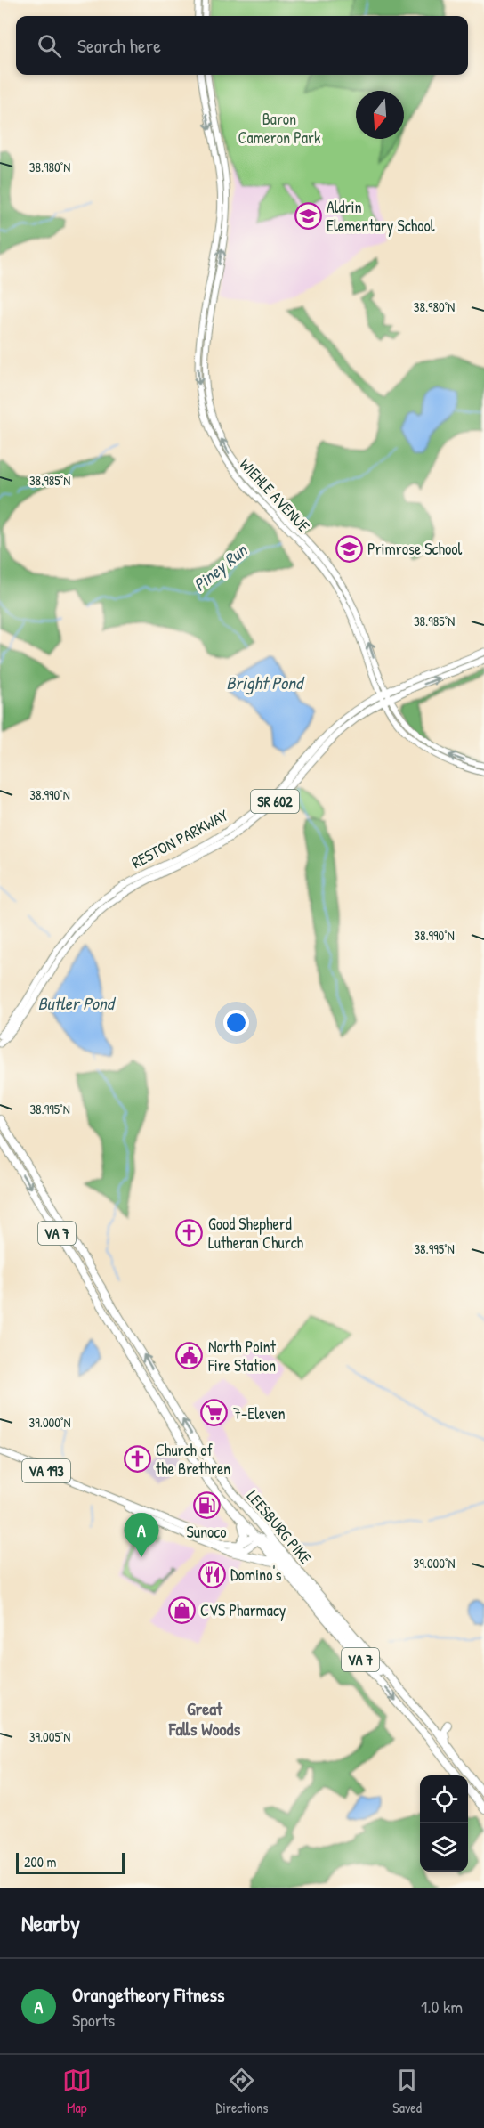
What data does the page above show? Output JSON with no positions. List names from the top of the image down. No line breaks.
{"streets":{"highway":["VA 7","LEESBURG PIKE"],"main road":["WIEHLE AVENUE","SR 602","RESTON PARKWAY","VA 193"]},"crossings":[["WIEHLE AVENUE","RESTON PARKWAY"]],"districts":["Great Falls Woods"],"water":["Piney Run","Bright Pond","Butler Pond"],"parks":["Baron Cameron Park"],"places":{"school or university":["Aldrin Elementary School","Primrose School"],"church":["Good Shepherd Lutheran Church","Church of the Brethren"],"public building":["North Point Fire Station"],"supermarket":["7-Eleven"],"fuel station":["Sunoco"],"restaurant":["Domino's"],"shop":["CVS Pharmacy"]},"scale_bar":"200 m","north":"bottom","page":{"search":"Search here","pins":"A","scale":"200 m","heading":"Nearby","list":[{"mark":"A","name":"Orangetheory Fitness","note":"Sports","value":"1.0 km"}],"nav":["Map","Directions","Saved"]},"coordinates":["38.980°N","38.985°N","38.990°N","38.995°N","39.000°N","39.005°N"]}
